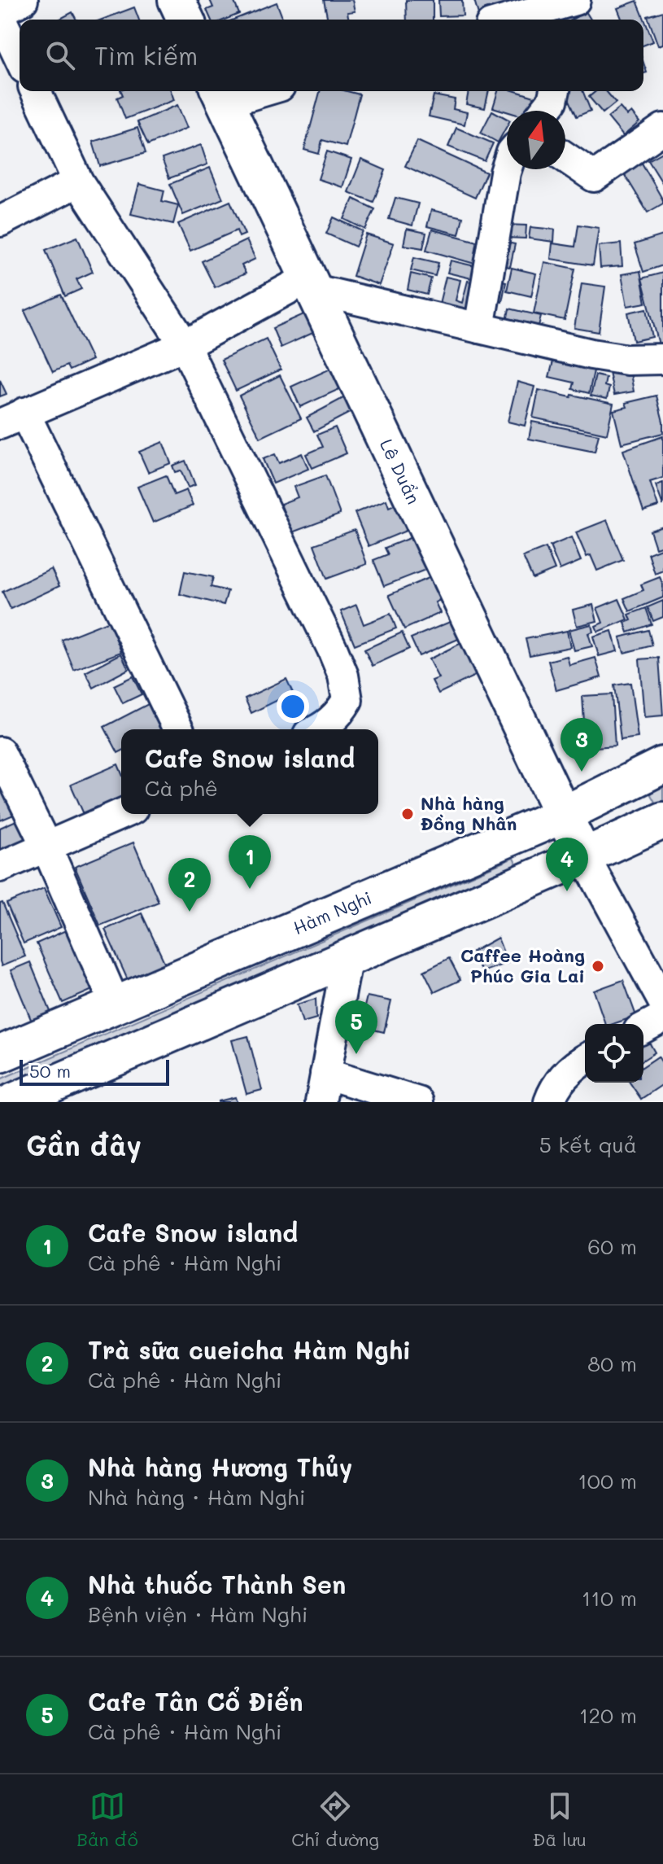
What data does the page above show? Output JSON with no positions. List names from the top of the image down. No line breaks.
{"streets":{"main road":["Lê Duẩn","Hàm Nghi"]},"crossings":[["Lê Duẩn","Hàm Nghi"]],"places":["Nhà hàng Đồng Nhân","Caffee Hoàng Phúc Gia Lai"],"scale_bar":"50 m","north":"top","page":{"search":"Tìm kiếm","pins":["3","1","4","2","5"],"popup":["Cafe Snow island","Cà phê"],"scale":"50 m","heading":["Gần đây","5 kết quả"],"list":[{"mark":"1","name":"Cafe Snow island","note":"Cà phê · Hàm Nghi","value":"60 m"},{"mark":"2","name":"Trà sữa cueicha Hàm Nghi","note":"Cà phê · Hàm Nghi","value":"80 m"},{"mark":"3","name":"Nhà hàng Hương Thủy","note":"Nhà hàng · Hàm Nghi","value":"100 m"},{"mark":"4","name":"Nhà thuốc Thành Sen","note":"Bệnh viện · Hàm Nghi","value":"110 m"},{"mark":"5","name":"Cafe Tân Cổ Điển","note":"Cà phê · Hàm Nghi","value":"120 m"}],"nav":["Bản đồ","Chỉ đường","Đã lưu"]}}
